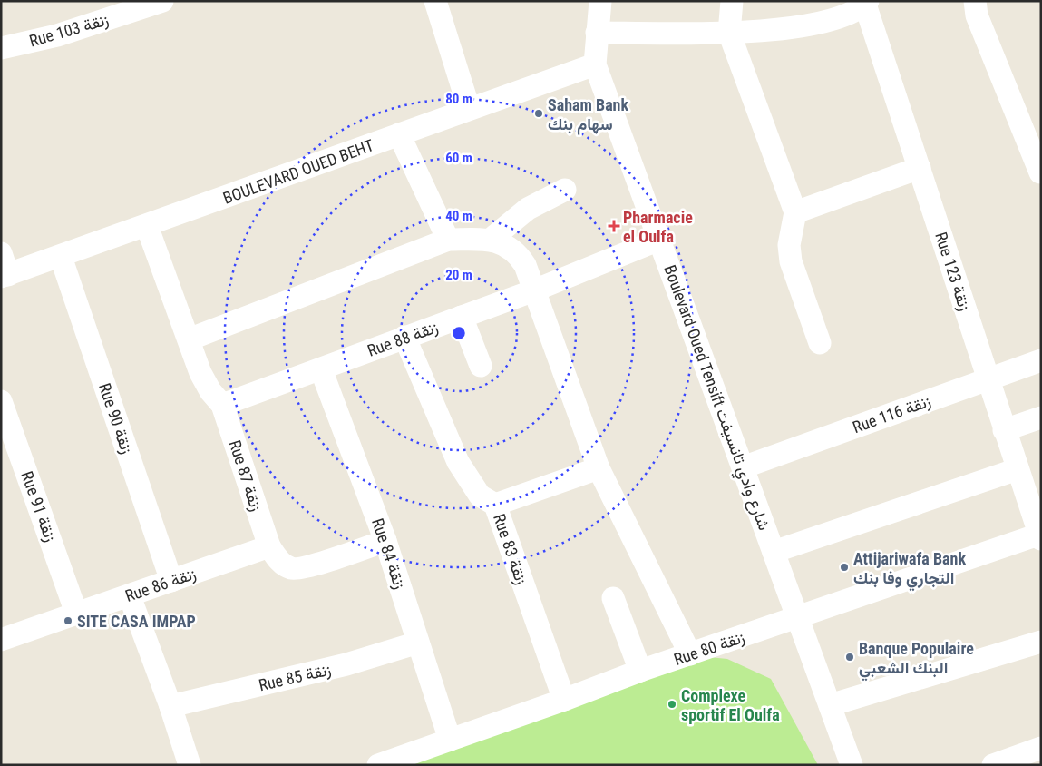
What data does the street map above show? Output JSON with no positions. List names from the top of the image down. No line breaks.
{"streets":{"street":["Rue 103 زنقة","BOULEVARD OUED BEHT","Rue 123 زنقة","Rue 88 زنقة","Boulevard Oued Tensift شارع وادي تانسيفت","Rue 116 زنقة","Rue 90 زنقة","Rue 87 زنقة","Rue 91 زنقة","Rue 83 زنقة","Rue 84 زنقة","Rue 86 زنقة","Rue 80 زنقة","Rue 85 زنقة"]},"crossings":[["BOULEVARD OUED BEHT","Boulevard Oued Tensift شارع وادي تانسيفت"],["BOULEVARD OUED BEHT","Rue 90 زنقة"],["BOULEVARD OUED BEHT","Rue 87 زنقة"],["Rue 123 زنقة","Rue 116 زنقة"],["Rue 123 زنقة","Rue 80 زنقة"],["Rue 88 زنقة","Boulevard Oued Tensift شارع وادي تانسيفت"],["Rue 88 زنقة","Rue 87 زنقة"],["Rue 88 زنقة","Rue 83 زنقة"],["Rue 88 زنقة","Rue 84 زنقة"],["Boulevard Oued Tensift شارع وادي تانسيفت","Rue 116 زنقة"],["Boulevard Oued Tensift شارع وادي تانسيفت","Rue 80 زنقة"],["Rue 90 زنقة","Rue 86 زنقة"],["Rue 87 زنقة","Rue 84 زنقة"],["Rue 87 زنقة","Rue 86 زنقة"],["Rue 91 زنقة","Rue 86 زنقة"],["Rue 83 زنقة","Rue 80 زنقة"],["Rue 84 زنقة","Rue 80 زنقة"],["Rue 84 زنقة","Rue 85 زنقة"]],"places":{"other":["Saham Bank سهام بنك","Attijariwafa Bank التجاري وفا بنك","SITE CASA IMPAP","Banque Populaire البنك الشعبي","Complexe sportif El Oulfa"],"health":["Pharmacie el Oulfa"]},"rings":["80 m","60 m","40 m","20 m"]}
